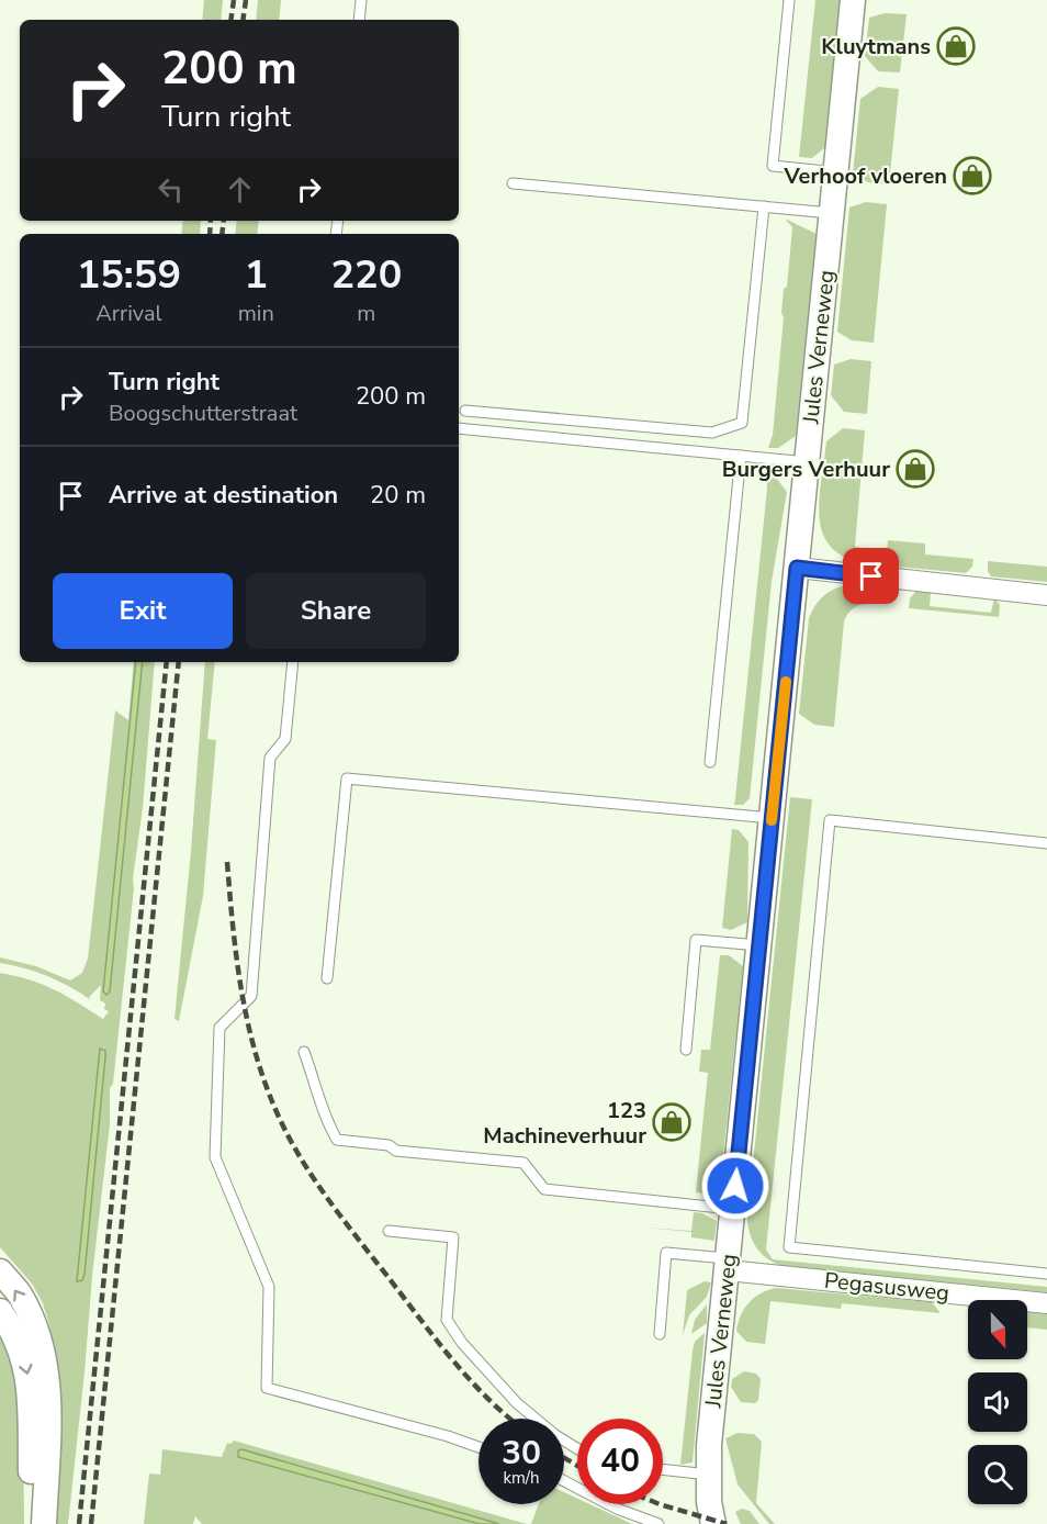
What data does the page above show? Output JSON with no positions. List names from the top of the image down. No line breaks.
{"streets":{"street":["Jules Verneweg","Pegasusweg"]},"crossings":[["Jules Verneweg","Pegasusweg"]],"places":{"shop":["Kluytmans","Verhoof vloeren","Burgers Verhuur","123 Machineverhuur"]},"north":"bottom","page":{"turn":["200 m","Turn right"],"eta":["15:59","Arrival","1","min","220","m"],"list":[{"name":"Turn right","note":"Boogschutterstraat","value":"200 m"},{"name":"Arrive at destination","value":"20 m"}],"buttons":["Exit","Share"],"speed":"30 km/h","limit":"40"}}
